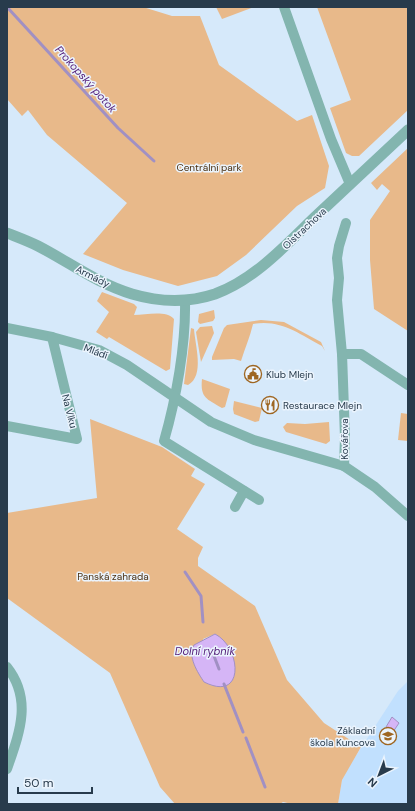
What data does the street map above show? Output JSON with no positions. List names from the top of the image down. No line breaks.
{"streets":{"street":["Oistrachova","Armády","Mládí","Na Vlku","Kovářova"]},"crossings":[["Oistrachova","Armády"],["Mládí","Na Vlku"],["Mládí","Kovářova"]],"water":["Prokopský potok","Dolní rybník"],"parks":["Centrální park","Panská zahrada"],"places":{"public building":["Klub Mlejn"],"restaurant":["Restaurace Mlejn"],"school or university":["Základní škola Kuncova"]},"scale_bar":"50 m","north":"bottom left"}
